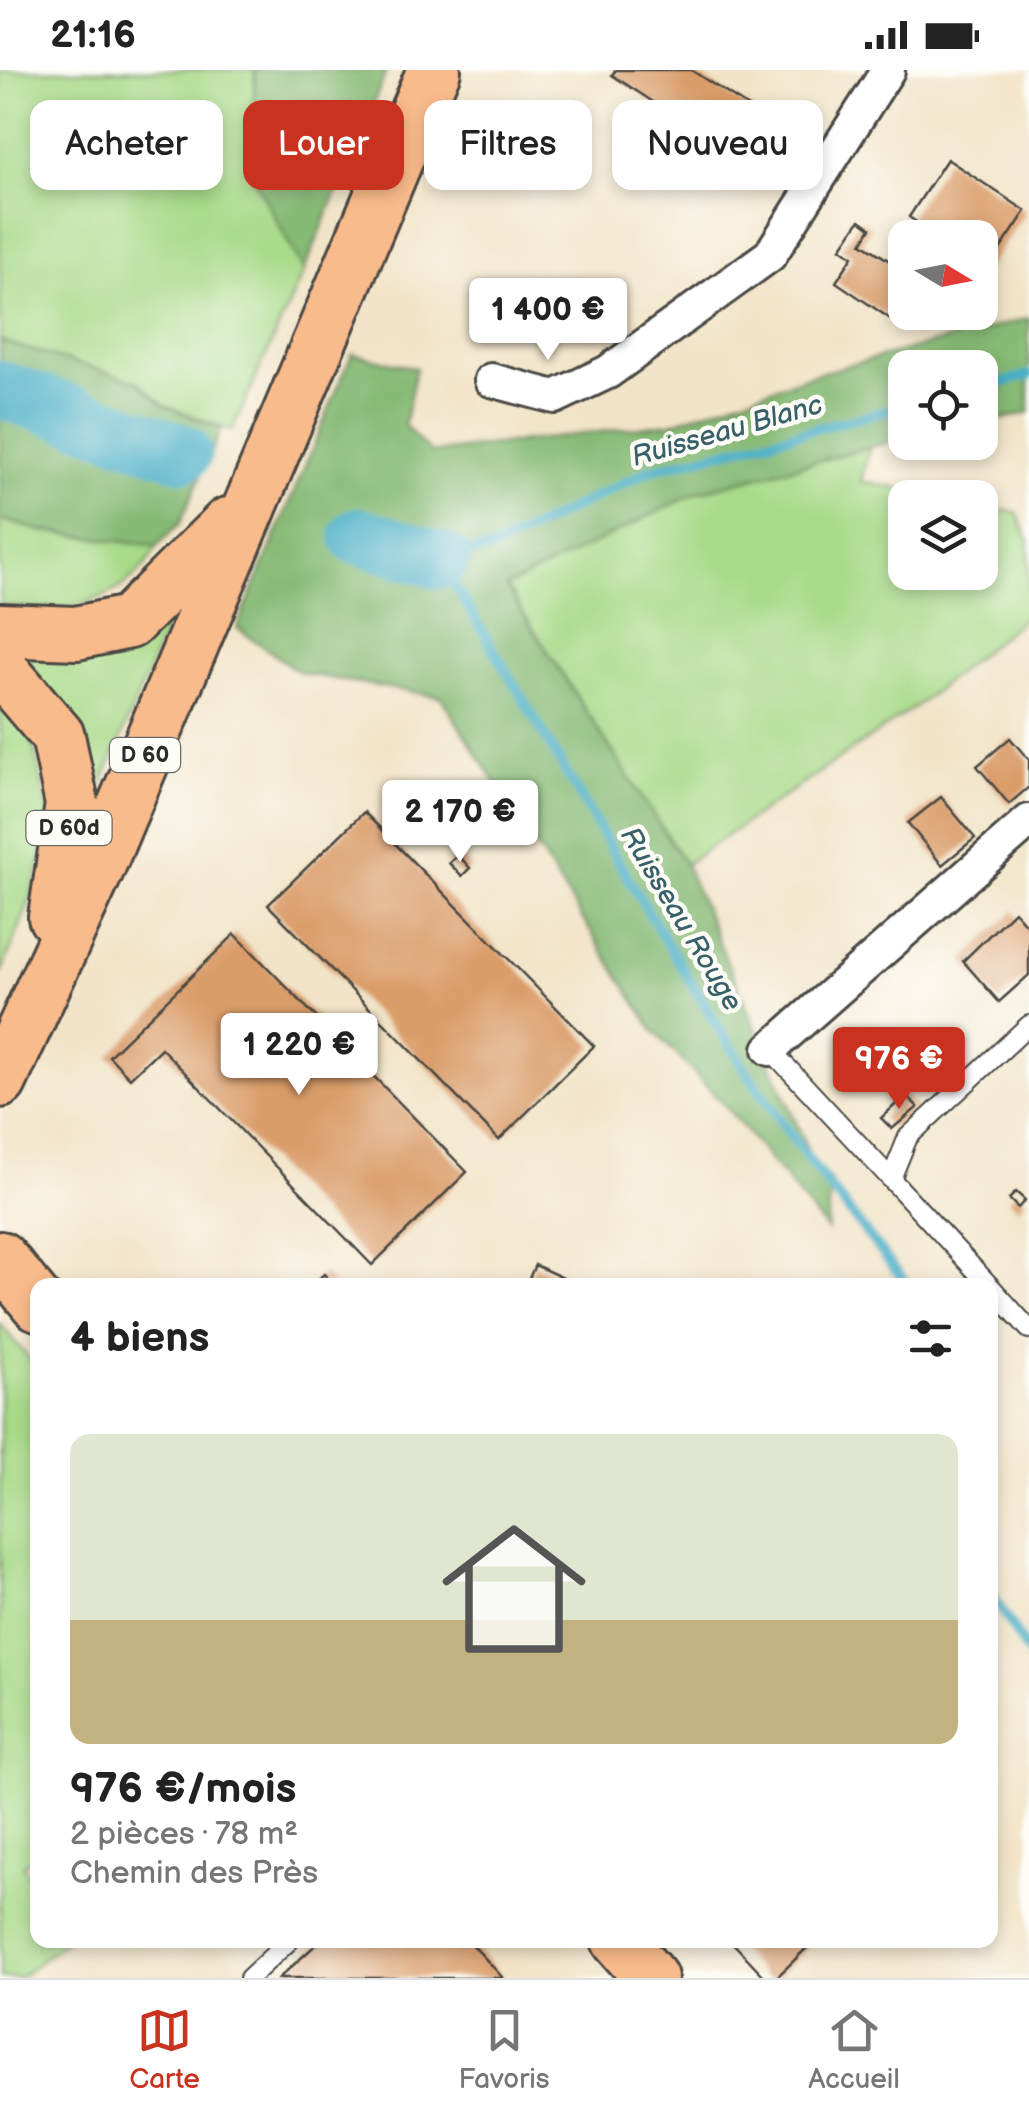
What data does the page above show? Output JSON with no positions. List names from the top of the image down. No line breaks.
{"streets":{"main road":["D 60","D 60d"]},"crossings":[["D 60","D 60d"]],"water":["Ruisseau Blanc","Ruisseau Rouge"],"north":"right","page":{"status":"21:16","chip":["Acheter","Louer","Filtres","Nouveau"],"price":["1 400 €","2 170 €","1 220 €","976 €"],"heading":"4 biens","list":[{"name":"976 €/mois","note":"2 pièces · 78 m² · Chemin des Près"}],"tabs":["Carte","Favoris","Accueil"]}}
